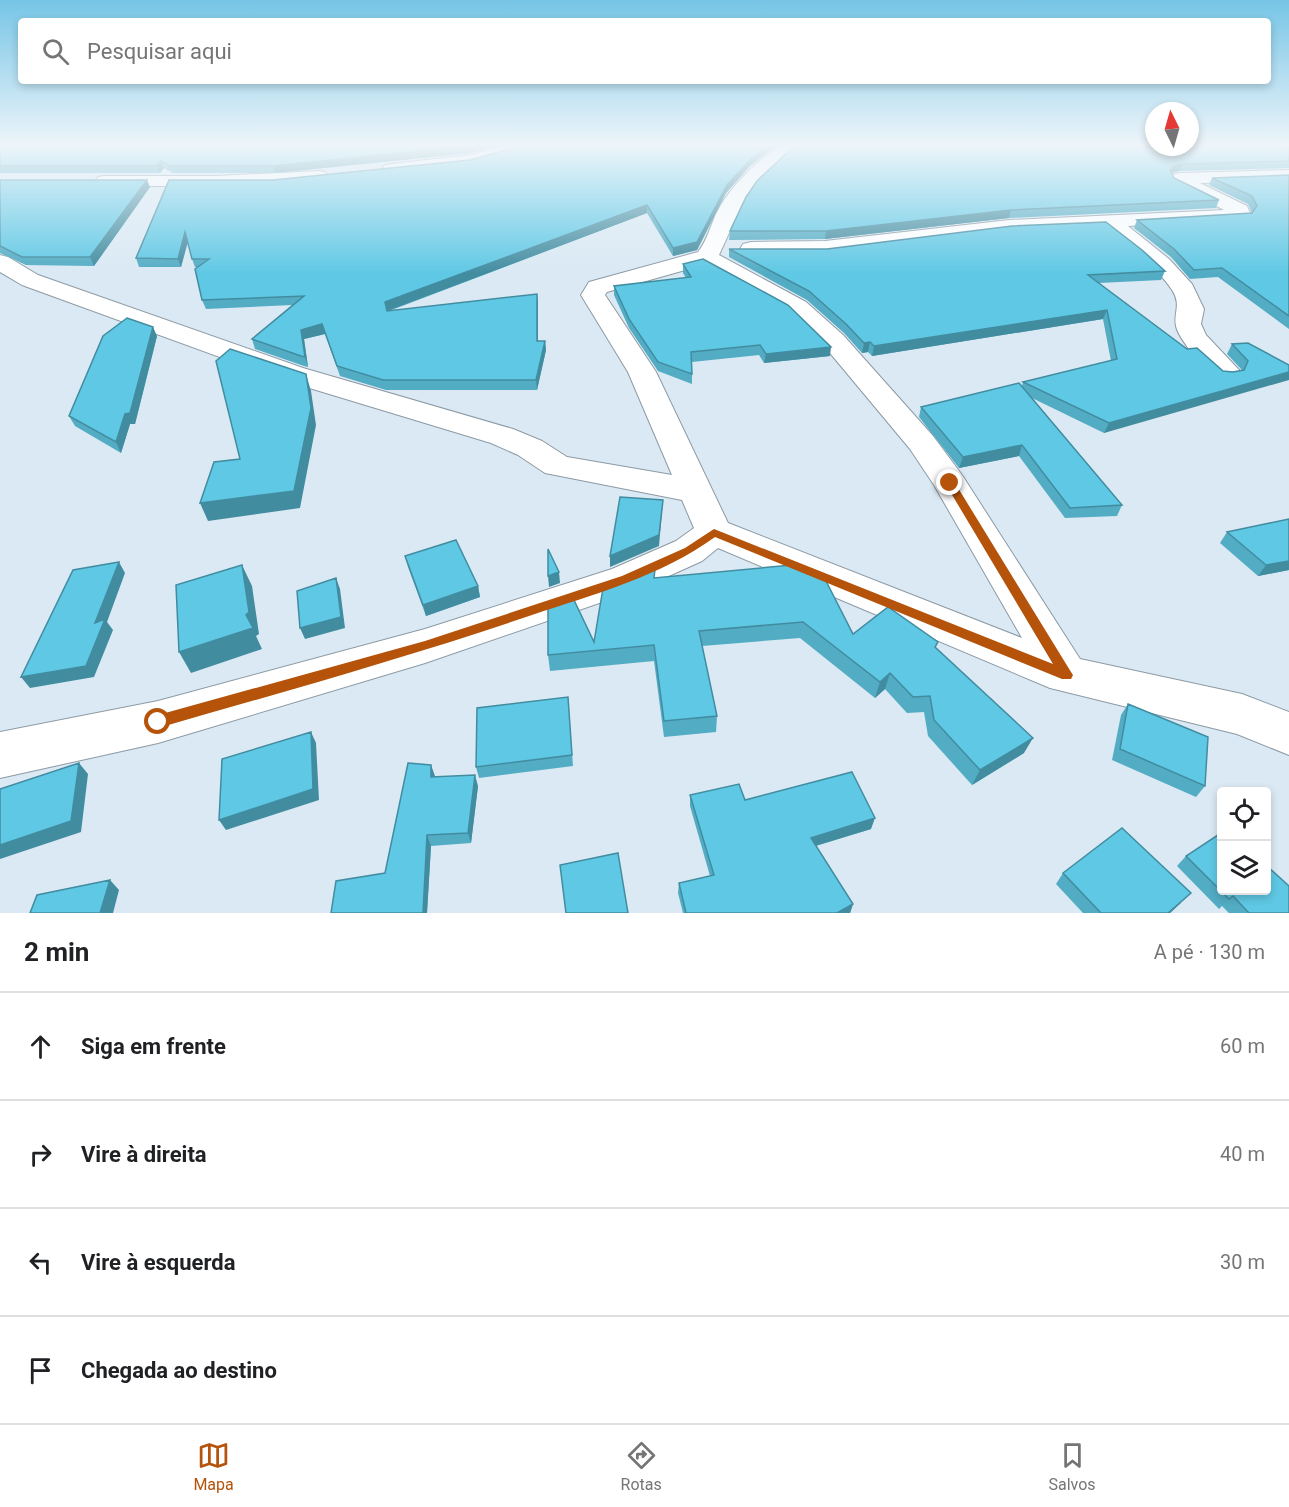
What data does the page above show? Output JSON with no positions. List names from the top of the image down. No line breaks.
{"north":"top","page":{"search":"Pesquisar aqui","heading":["2 min","A pé · 130 m"],"list":[["Siga em frente","60 m"],["Vire à direita","40 m"],["Vire à esquerda","30 m"],"Chegada ao destino"],"nav":["Mapa","Rotas","Salvos"]}}
